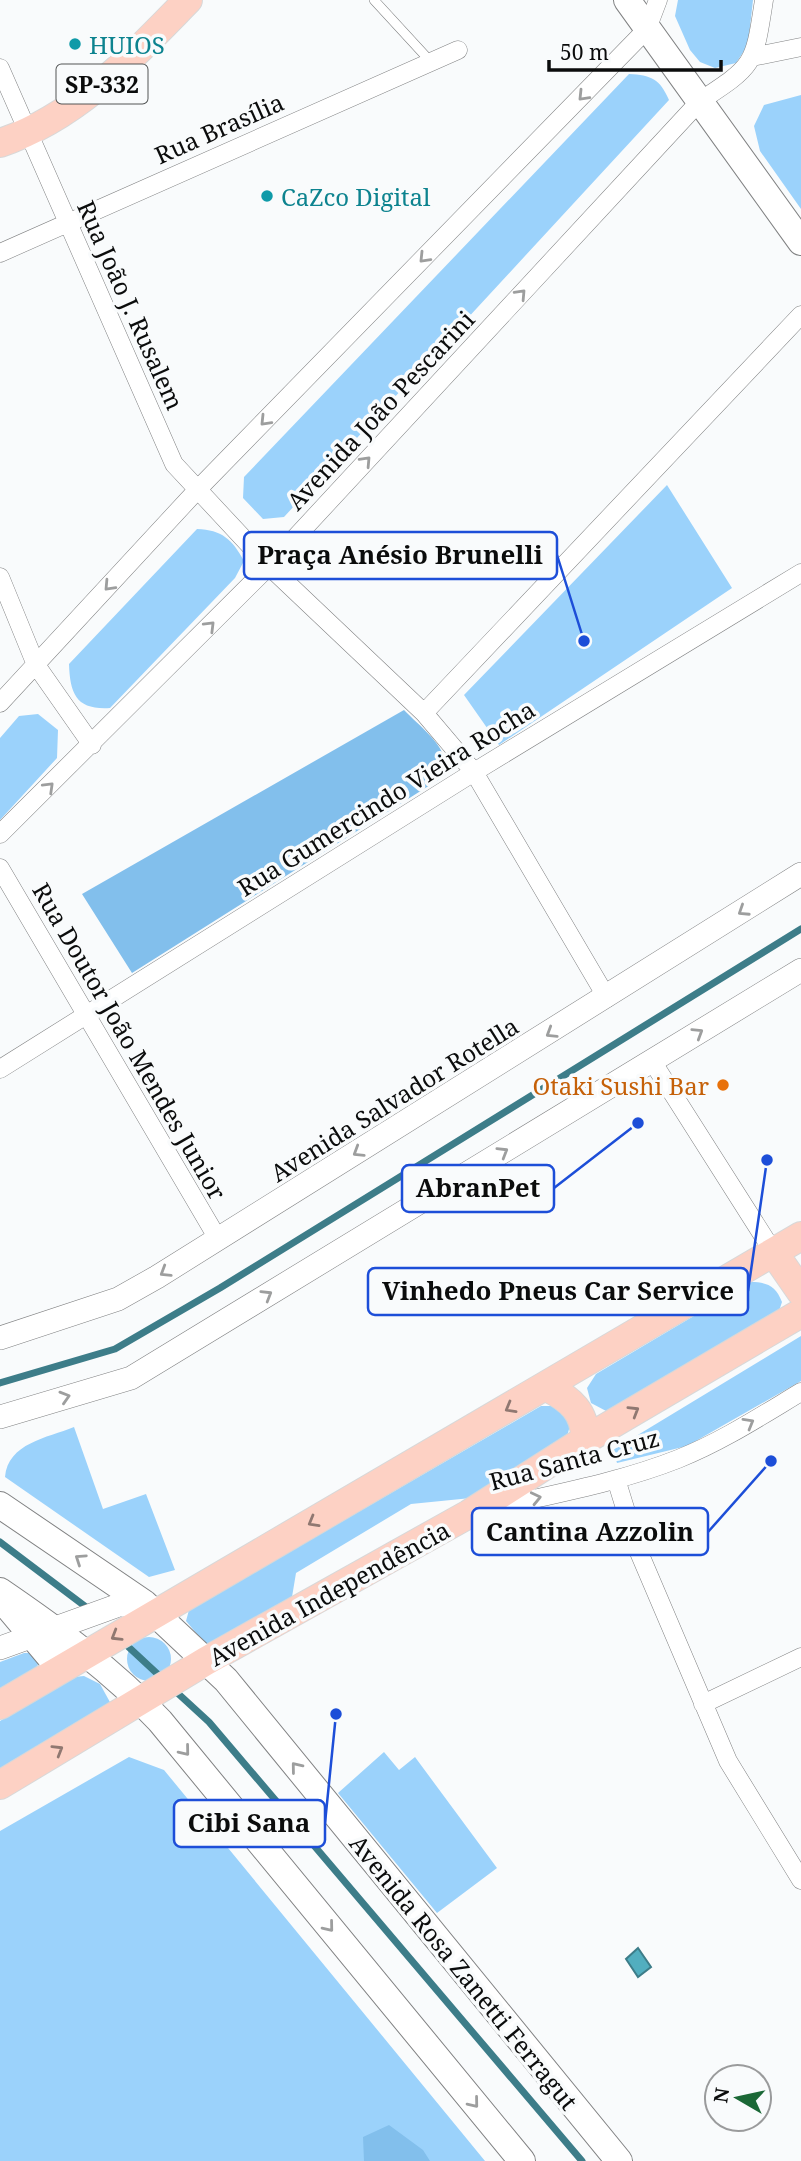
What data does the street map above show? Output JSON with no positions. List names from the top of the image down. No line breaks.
{"streets":{"main road":["SP-332","Avenida Independência","Avenida Rosa Zanetti Ferragut"],"street":["Rua Brasília","Rua João J. Rusalem","Avenida João Pescarini","Rua Gumercindo Vieira Rocha","Rua Doutor João Mendes Junior","Avenida Salvador Rotella","Rua Santa Cruz"]},"crossings":[["SP-332","Rua João J. Rusalem"],["Rua Brasília","Rua João J. Rusalem"],["Rua João J. Rusalem","Avenida João Pescarini"],["Rua João J. Rusalem","Rua Gumercindo Vieira Rocha"],["Rua João J. Rusalem","Avenida Salvador Rotella"],["Rua Gumercindo Vieira Rocha","Rua Doutor João Mendes Junior"],["Rua Doutor João Mendes Junior","Avenida Salvador Rotella"],["Rua Santa Cruz","Avenida Independência"],["Avenida Independência","Avenida Rosa Zanetti Ferragut"]],"one_way":["Rua Santa Cruz"],"places":["HUIOS","CaZco Digital","Praça Anésio Brunelli","Otaki Sushi Bar","AbranPet","Vinhedo Pneus Car Service","Cantina Azzolin","Cibi Sana"],"scale_bar":"50 m","north":"left"}
